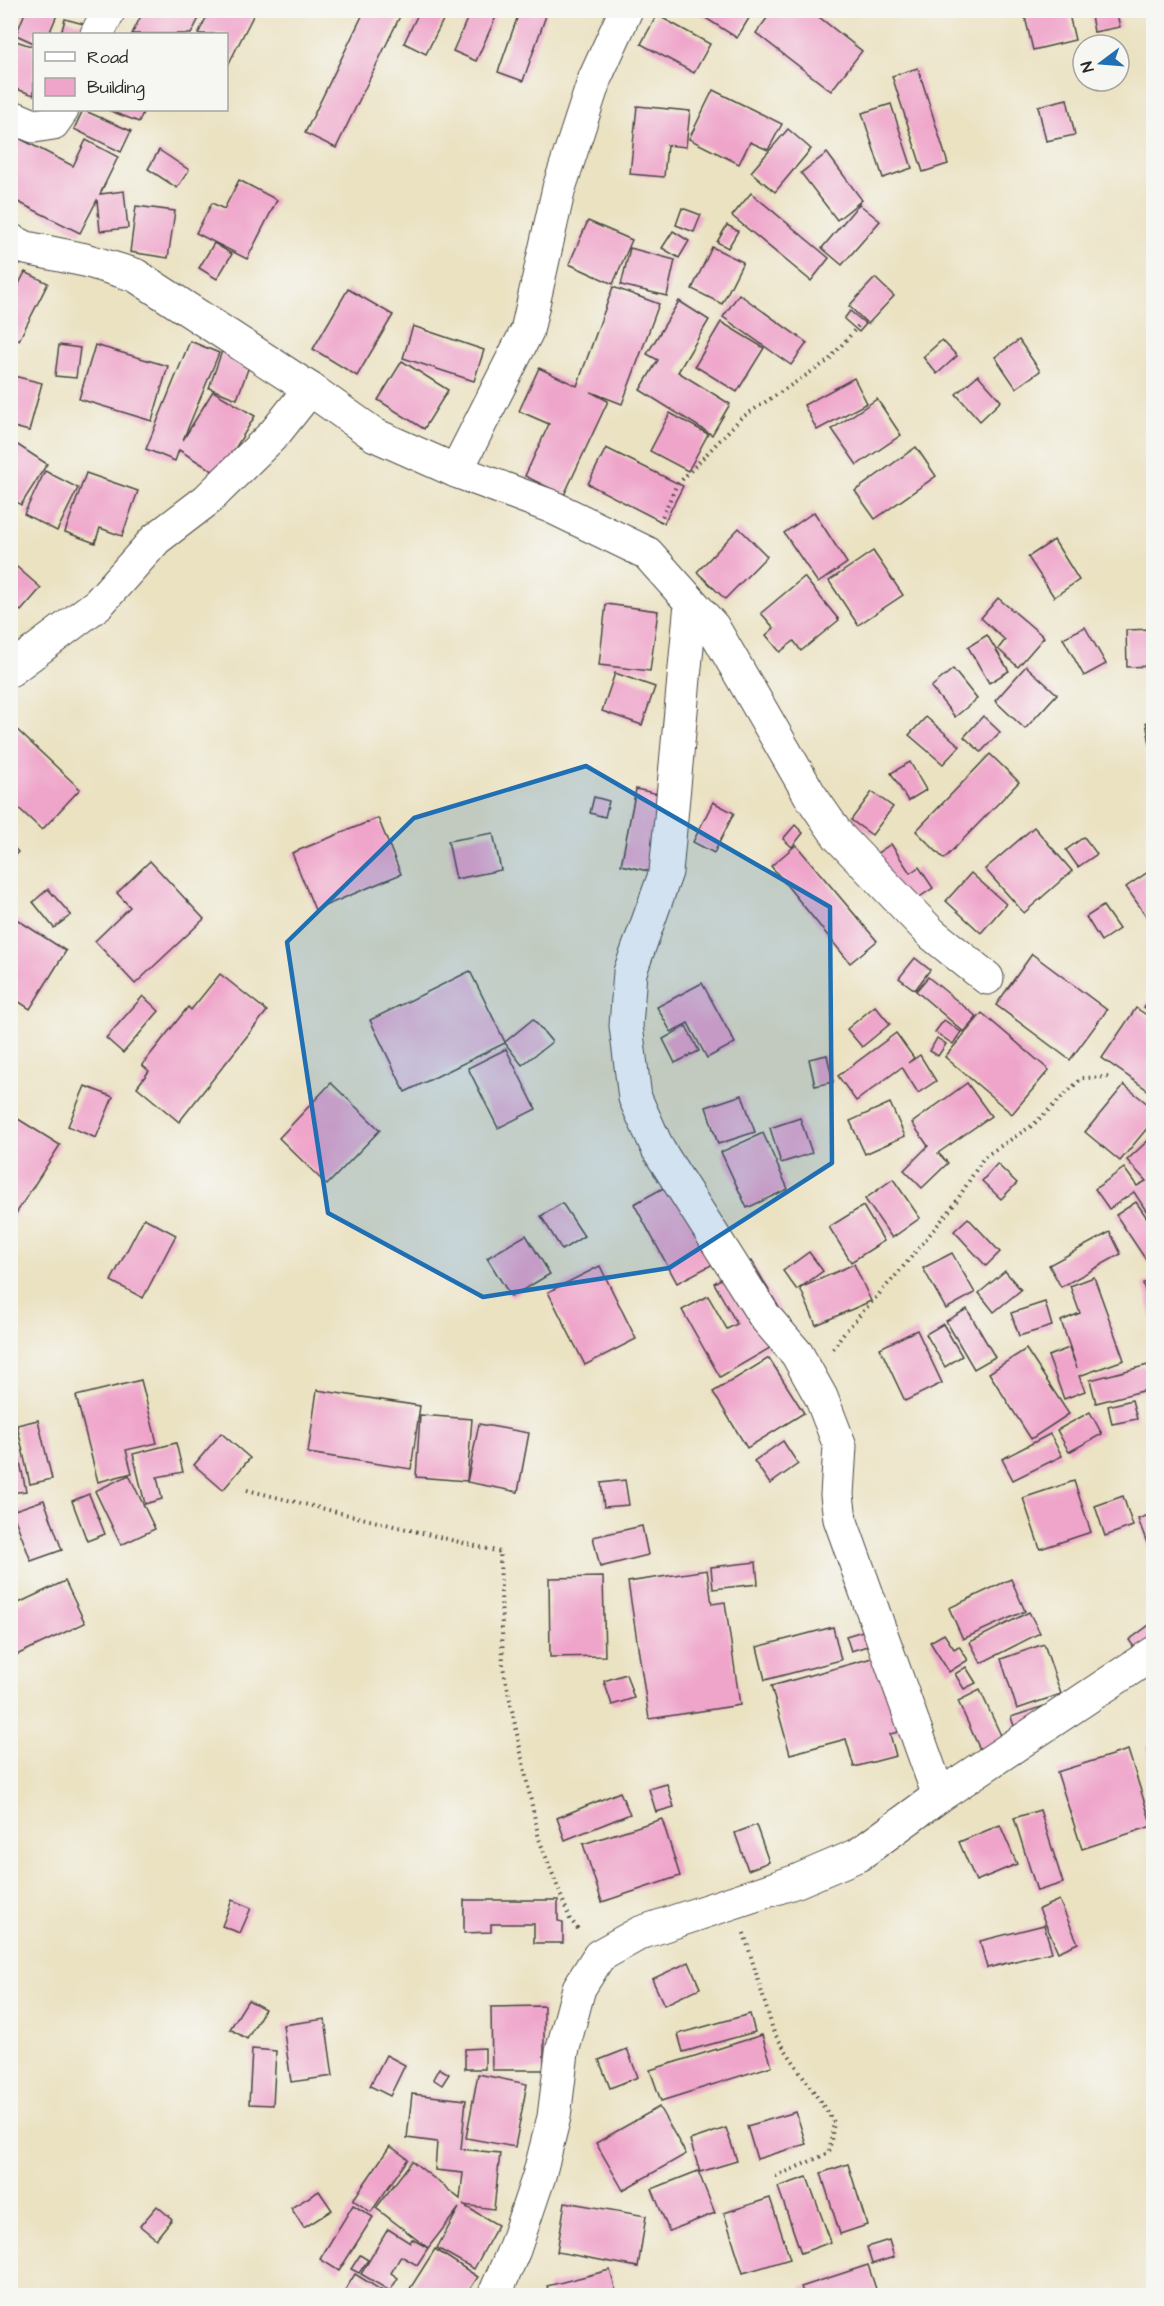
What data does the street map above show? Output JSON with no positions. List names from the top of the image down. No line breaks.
{"legend":["Road","Building"],"north":"left"}
